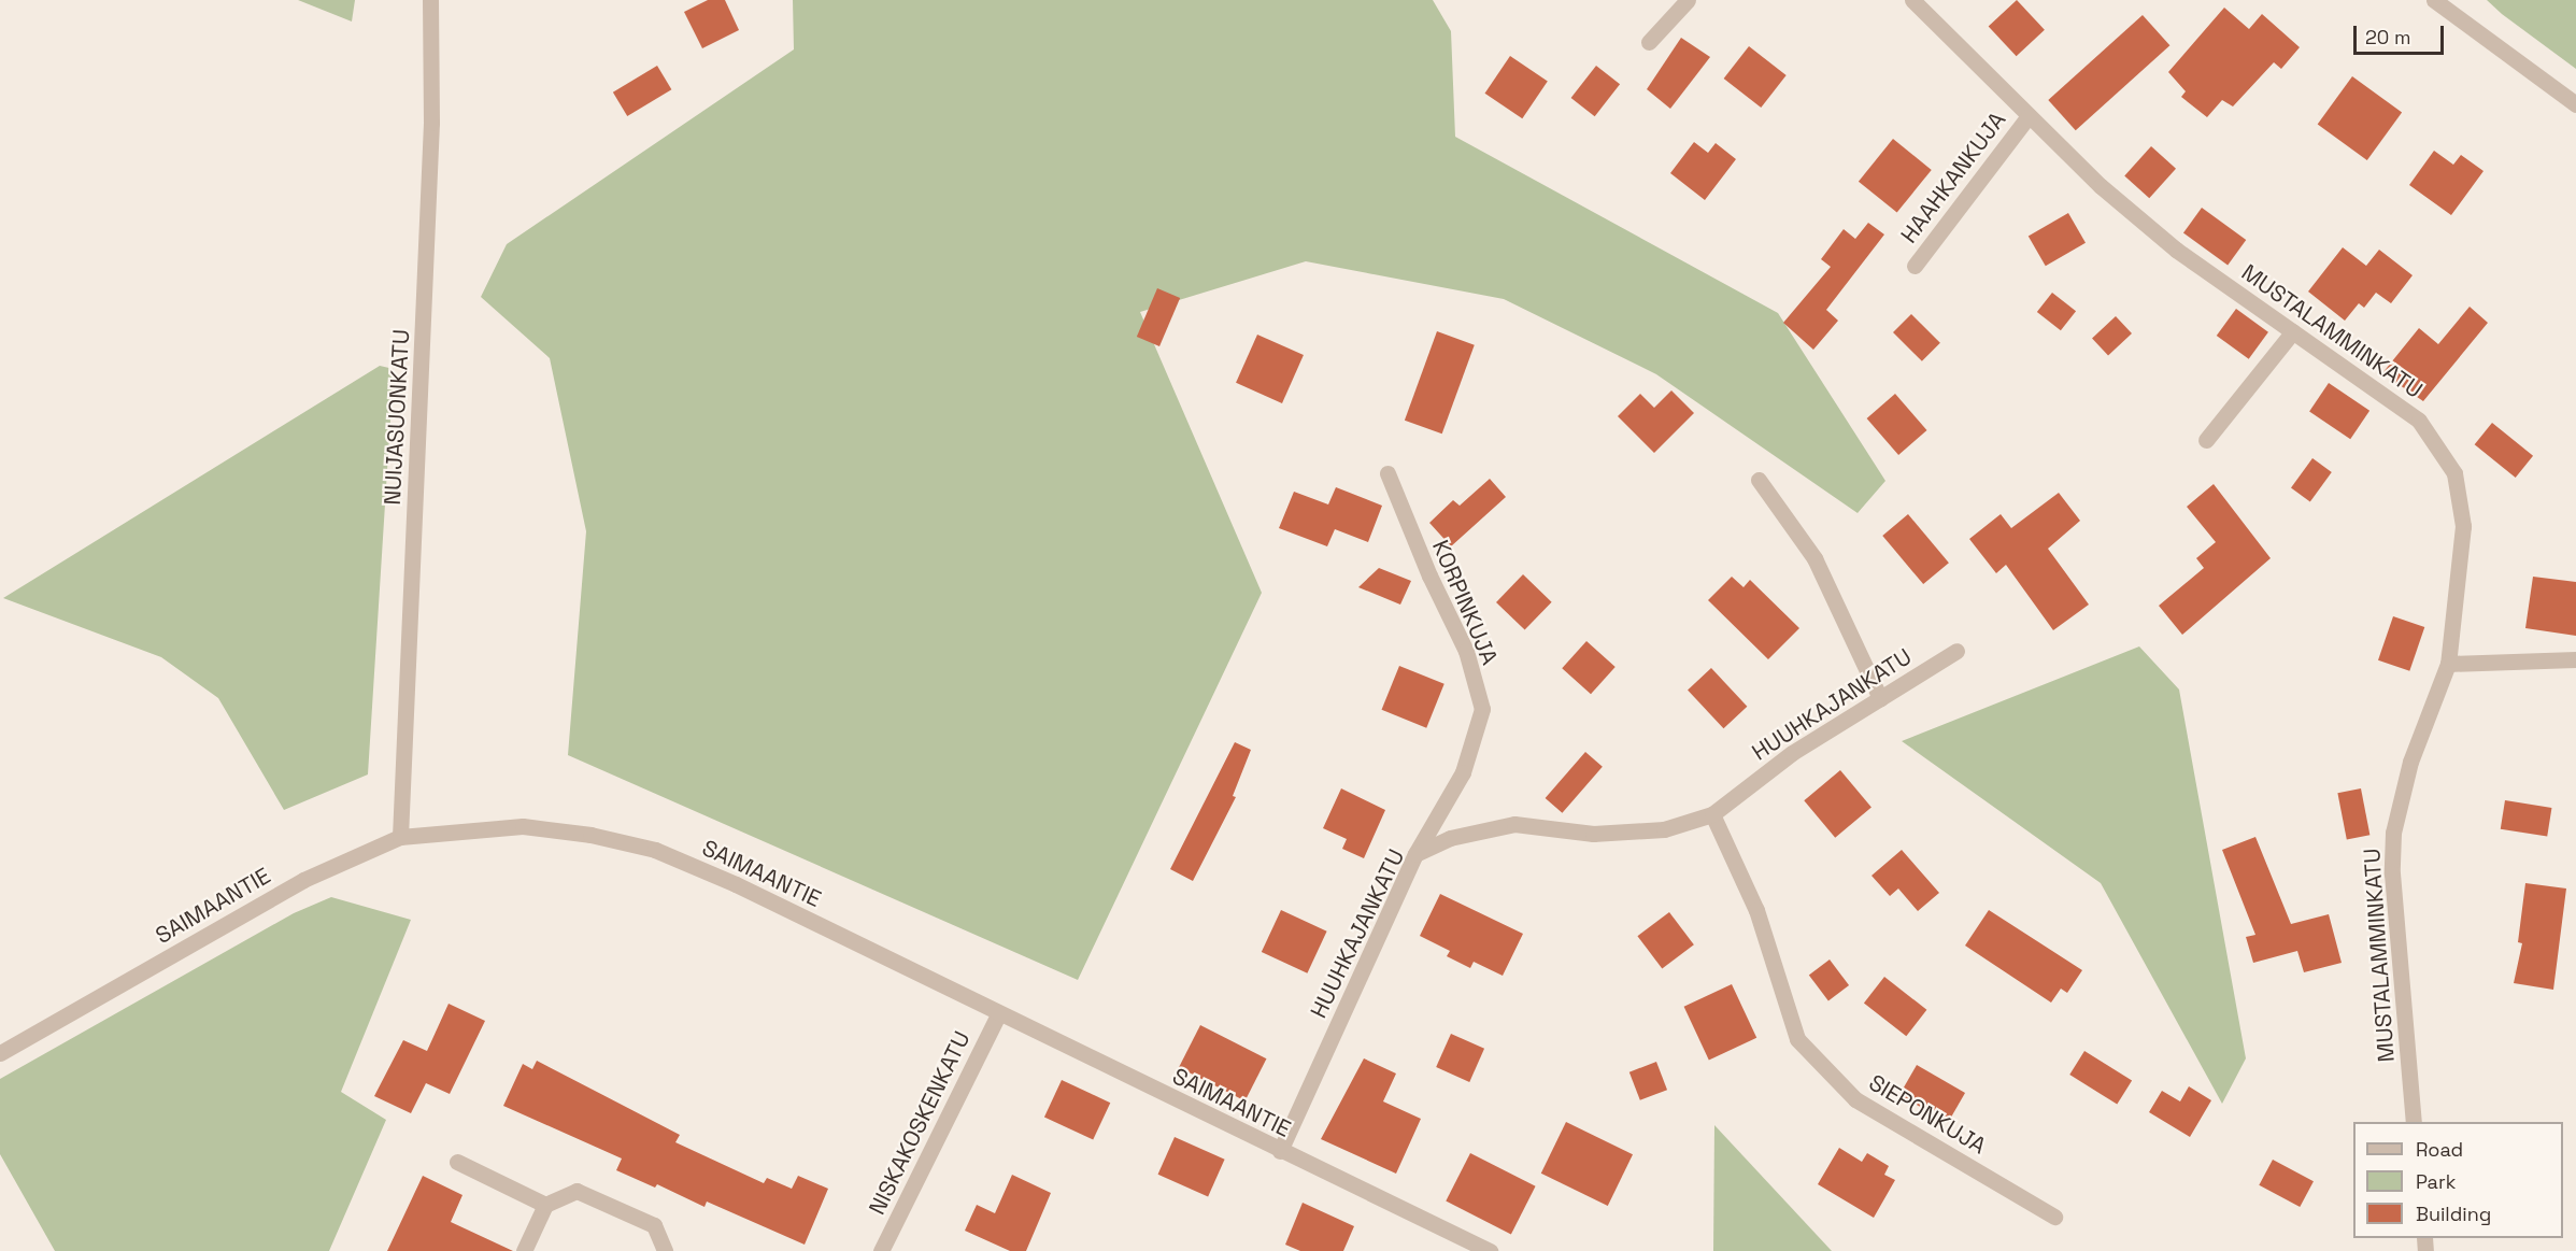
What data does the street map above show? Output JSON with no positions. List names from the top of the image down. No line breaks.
{"streets":{"street":["HAAHKANKUJA","MUSTALAMMINKATU","NUIJASUONKATU","KORPINKUJA","HUUHKAJANKATU","SAIMAANTIE","SIEPONKUJA","NISKAKOSKENKATU"]},"crossings":[["HAAHKANKUJA","MUSTALAMMINKATU"],["NUIJASUONKATU","SAIMAANTIE"],["KORPINKUJA","HUUHKAJANKATU"],["HUUHKAJANKATU","SAIMAANTIE"],["HUUHKAJANKATU","SIEPONKUJA"],["SAIMAANTIE","NISKAKOSKENKATU"]],"legend":["Road","Park","Building"],"scale_bar":"20 m"}
